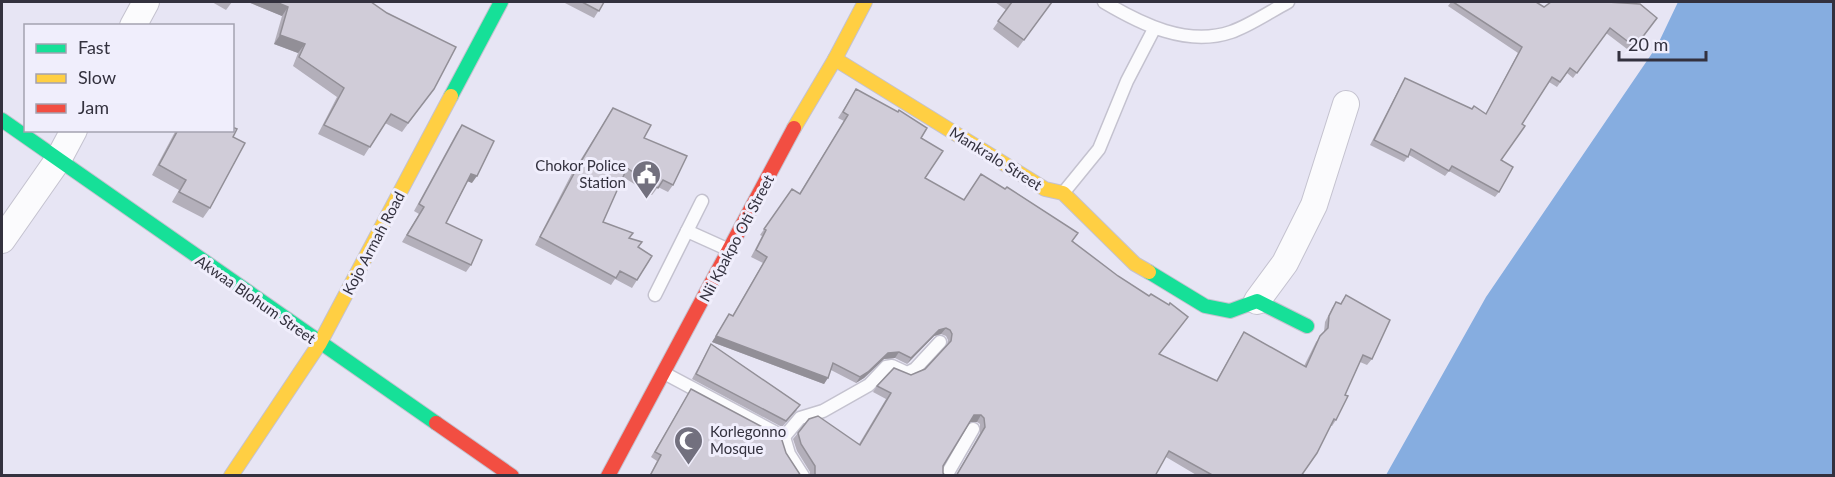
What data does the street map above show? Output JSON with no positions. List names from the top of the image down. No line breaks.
{"streets":{"street":["Mankralo Street","Nii Kpakpo Oti Street","Kojo Armah Road","Akwaa Blohum Street"]},"crossings":[["Mankralo Street","Nii Kpakpo Oti Street"],["Kojo Armah Road","Akwaa Blohum Street"]],"places":{"public building":["Chokor Police Station"],"mosque":["Korlegonno Mosque"]},"legend":["Fast","Slow","Jam"],"scale_bar":"20 m"}
